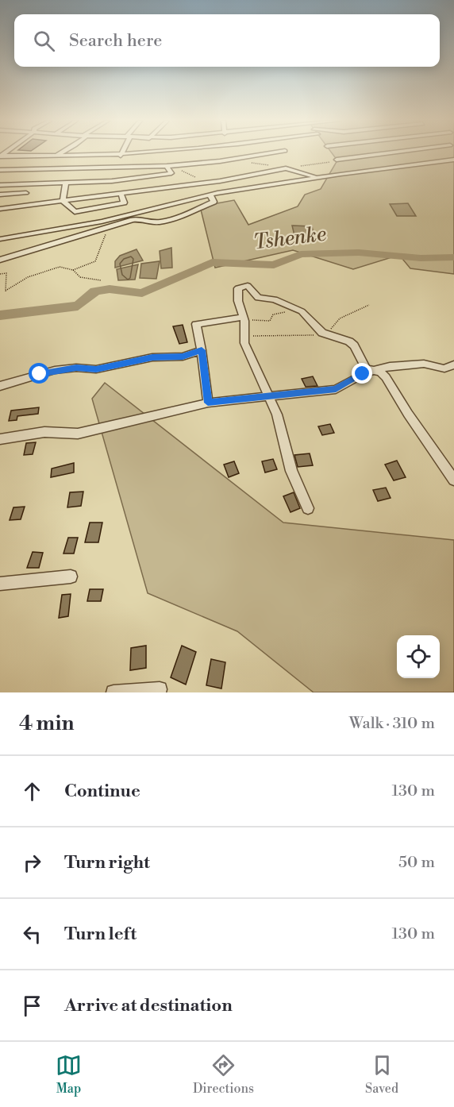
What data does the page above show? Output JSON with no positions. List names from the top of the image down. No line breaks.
{"water":["Tshenke"],"page":{"search":"Search here","heading":["4 min","Walk · 310 m"],"list":[["Continue","130 m"],["Turn right","50 m"],["Turn left","130 m"],"Arrive at destination"],"nav":["Map","Directions","Saved"]}}
